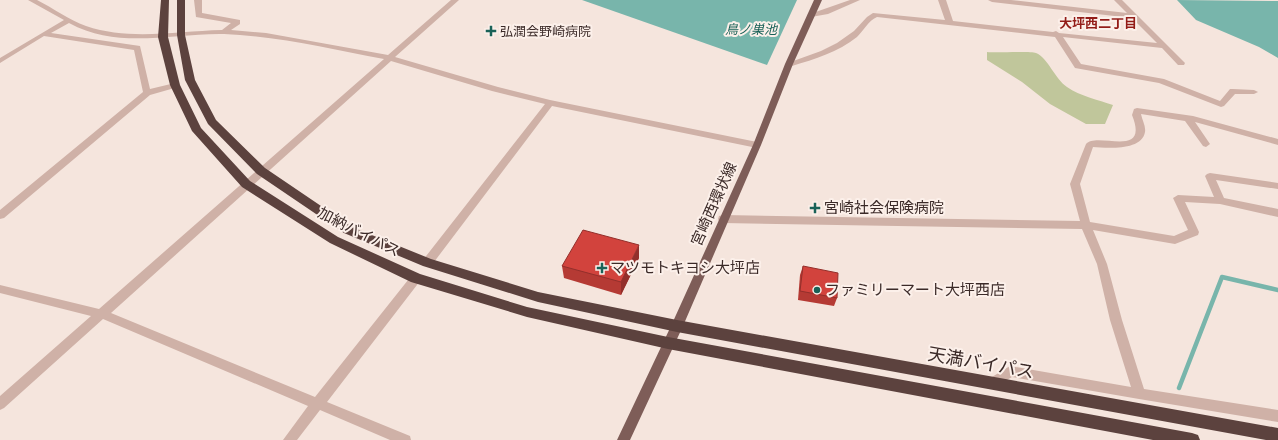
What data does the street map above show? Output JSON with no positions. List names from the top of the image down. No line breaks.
{"streets":{"highway":["加納バイパス","天満バイパス"],"main road":["宮崎西環状線"]},"crossings":[["宮崎西環状線","加納バイパス"],["宮崎西環状線","天満バイパス"],["加納バイパス","天満バイパス"]],"districts":["大坪西二丁目"],"water":["鳥ノ巣池"],"places":{"health":["弘潤会野崎病院","宮崎社会保険病院","マツモトキヨシ大坪店"],"other":["ファミリーマート大坪西店"]}}
